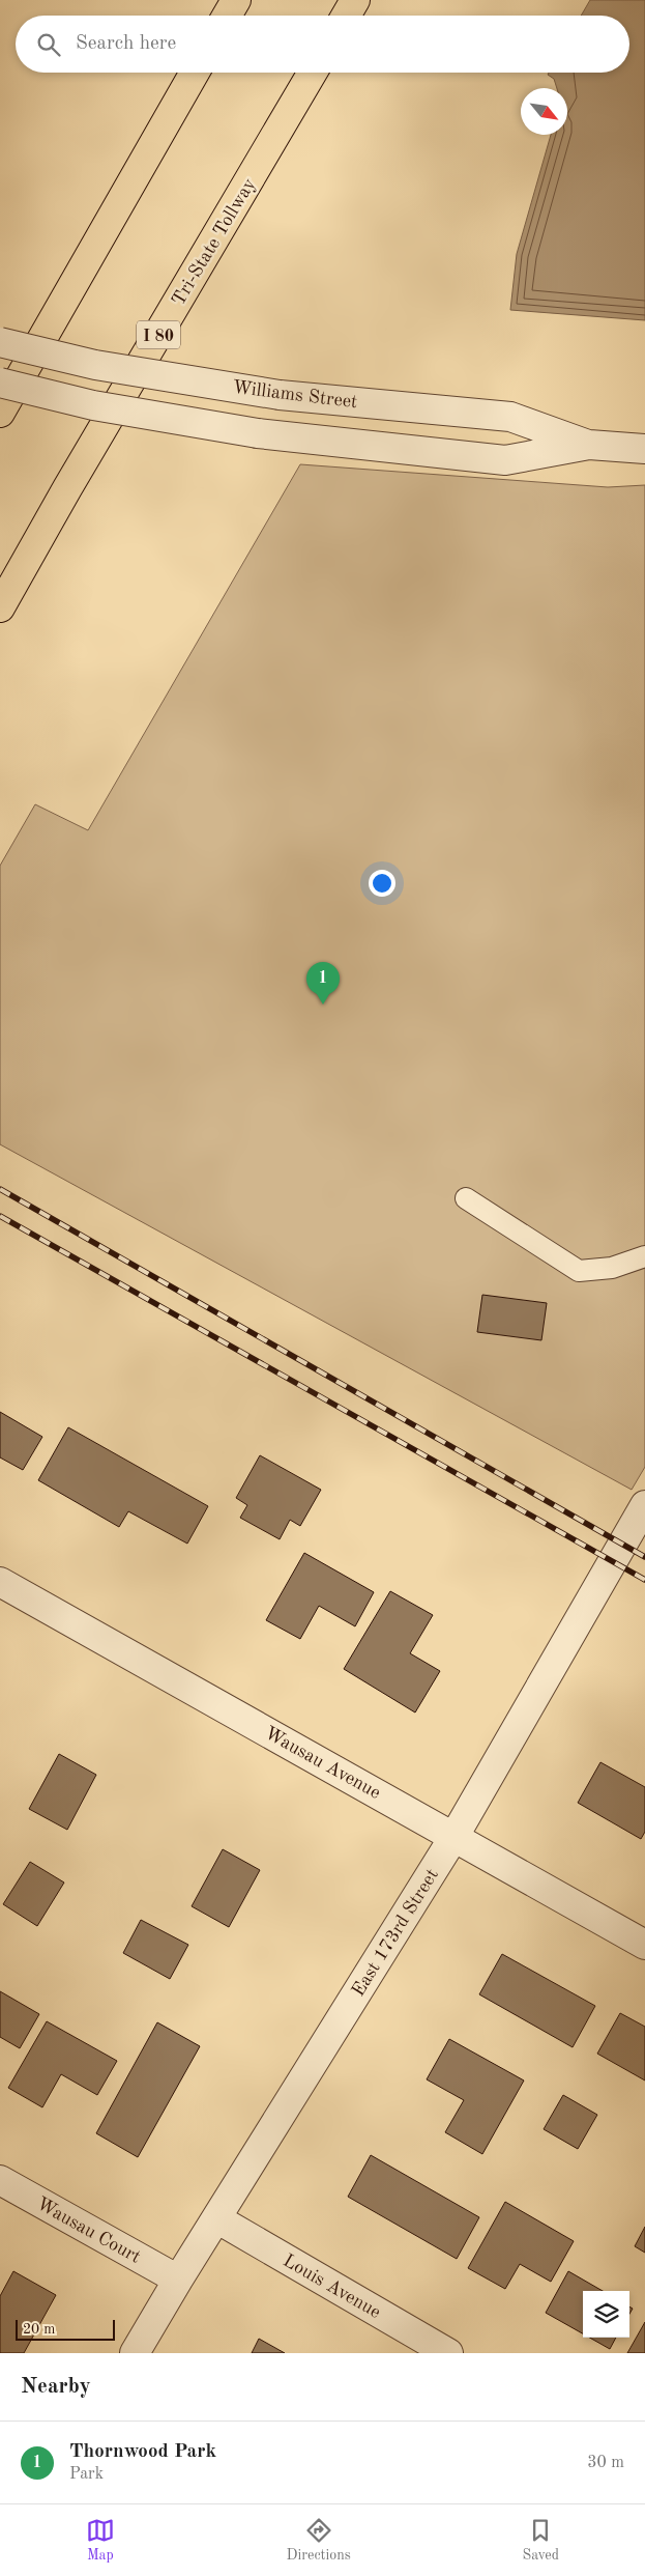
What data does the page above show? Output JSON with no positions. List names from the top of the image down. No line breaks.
{"streets":{"highway":["Tri-State Tollway","I 80"],"street":["Williams Street","Wausau Avenue","East 173rd Street","Wausau Court","Louis Avenue"]},"crossings":[["Wausau Avenue","East 173rd Street"],["East 173rd Street","Wausau Court"],["East 173rd Street","Louis Avenue"]],"scale_bar":"20 m","north":"bottom right","page":{"search":"Search here","pins":"1","scale":"20 m","heading":"Nearby","list":[{"mark":"1","name":"Thornwood Park","note":"Park","value":"30 m"}],"nav":["Map","Directions","Saved"]}}
